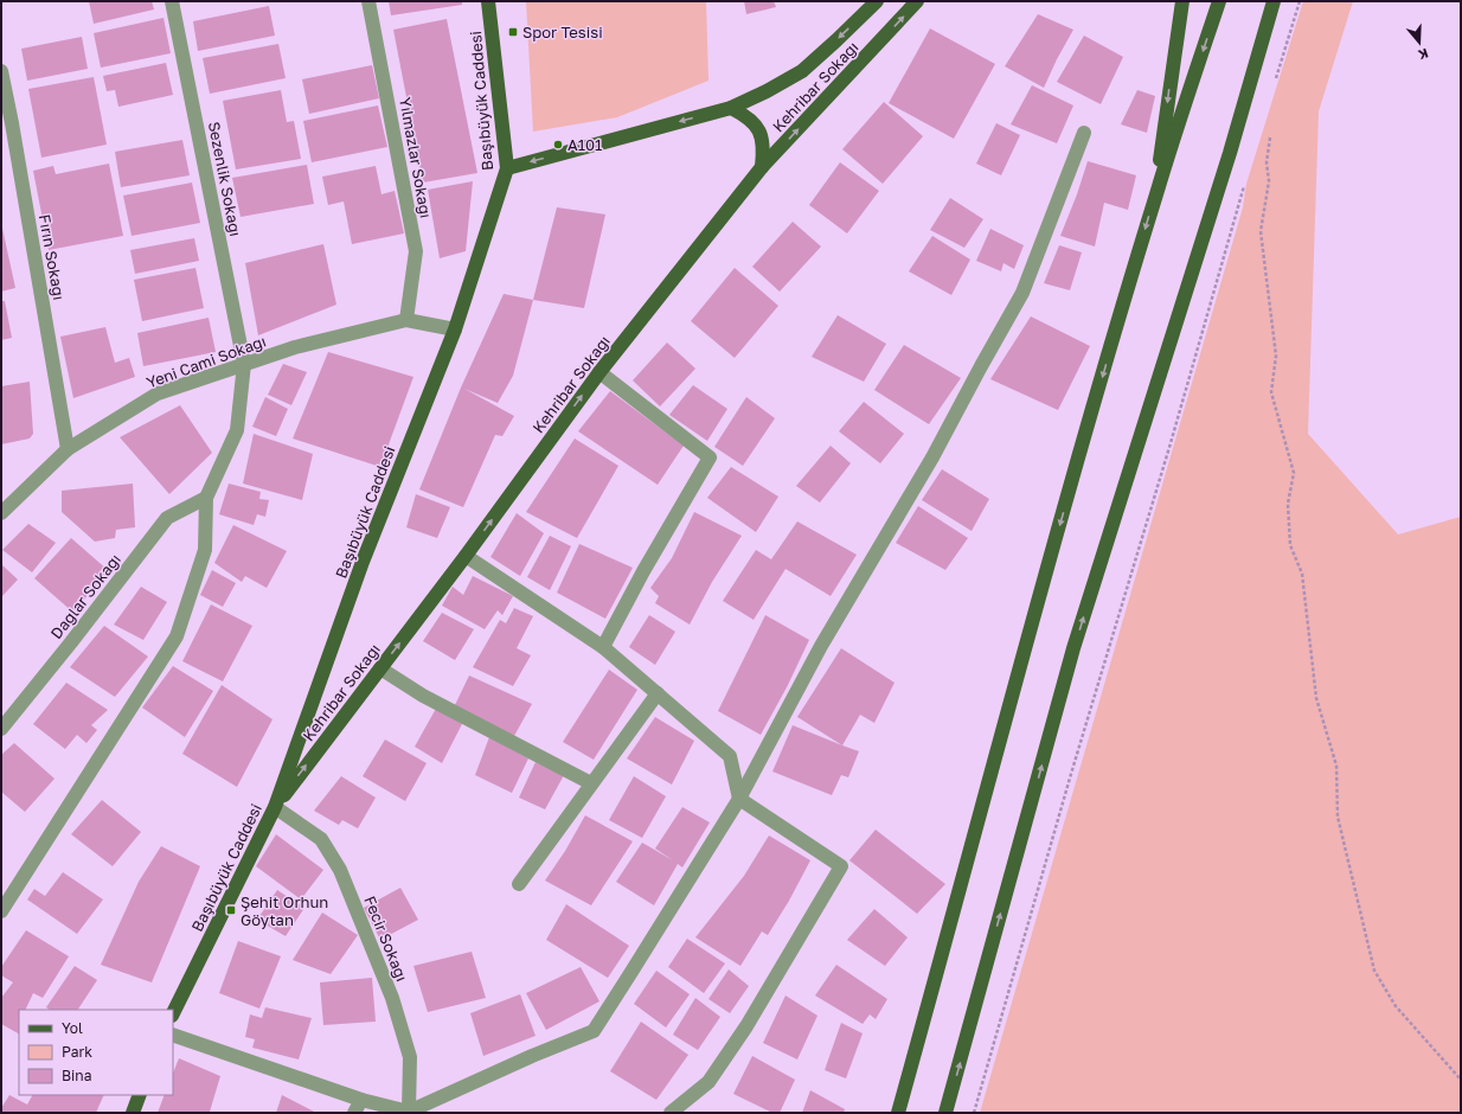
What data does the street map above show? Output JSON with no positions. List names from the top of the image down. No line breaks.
{"streets":{"main road":["Kehribar Sokağı","Başıbüyük Caddesi"],"street":["Yılmazlar Sokağı","Sezenlik Sokağı","Fırın Sokağı","Yeni Cami Sokağı","Dağlar Sokağı","Fecir Sokağı"]},"crossings":[["Kehribar Sokağı","Başıbüyük Caddesi"],["Kehribar Sokağı","Fecir Sokağı"],["Başıbüyük Caddesi","Yeni Cami Sokağı"],["Başıbüyük Caddesi","Fecir Sokağı"],["Yılmazlar Sokağı","Yeni Cami Sokağı"],["Sezenlik Sokağı","Yeni Cami Sokağı"],["Sezenlik Sokağı","Dağlar Sokağı"],["Fırın Sokağı","Yeni Cami Sokağı"]],"one_way":["Kehribar Sokağı"],"places":{"transit":["Spor Tesisi","Şehit Orhun Göytan"],"other":["A101"]},"legend":["Yol","Park","Bina"],"north":"bottom"}
